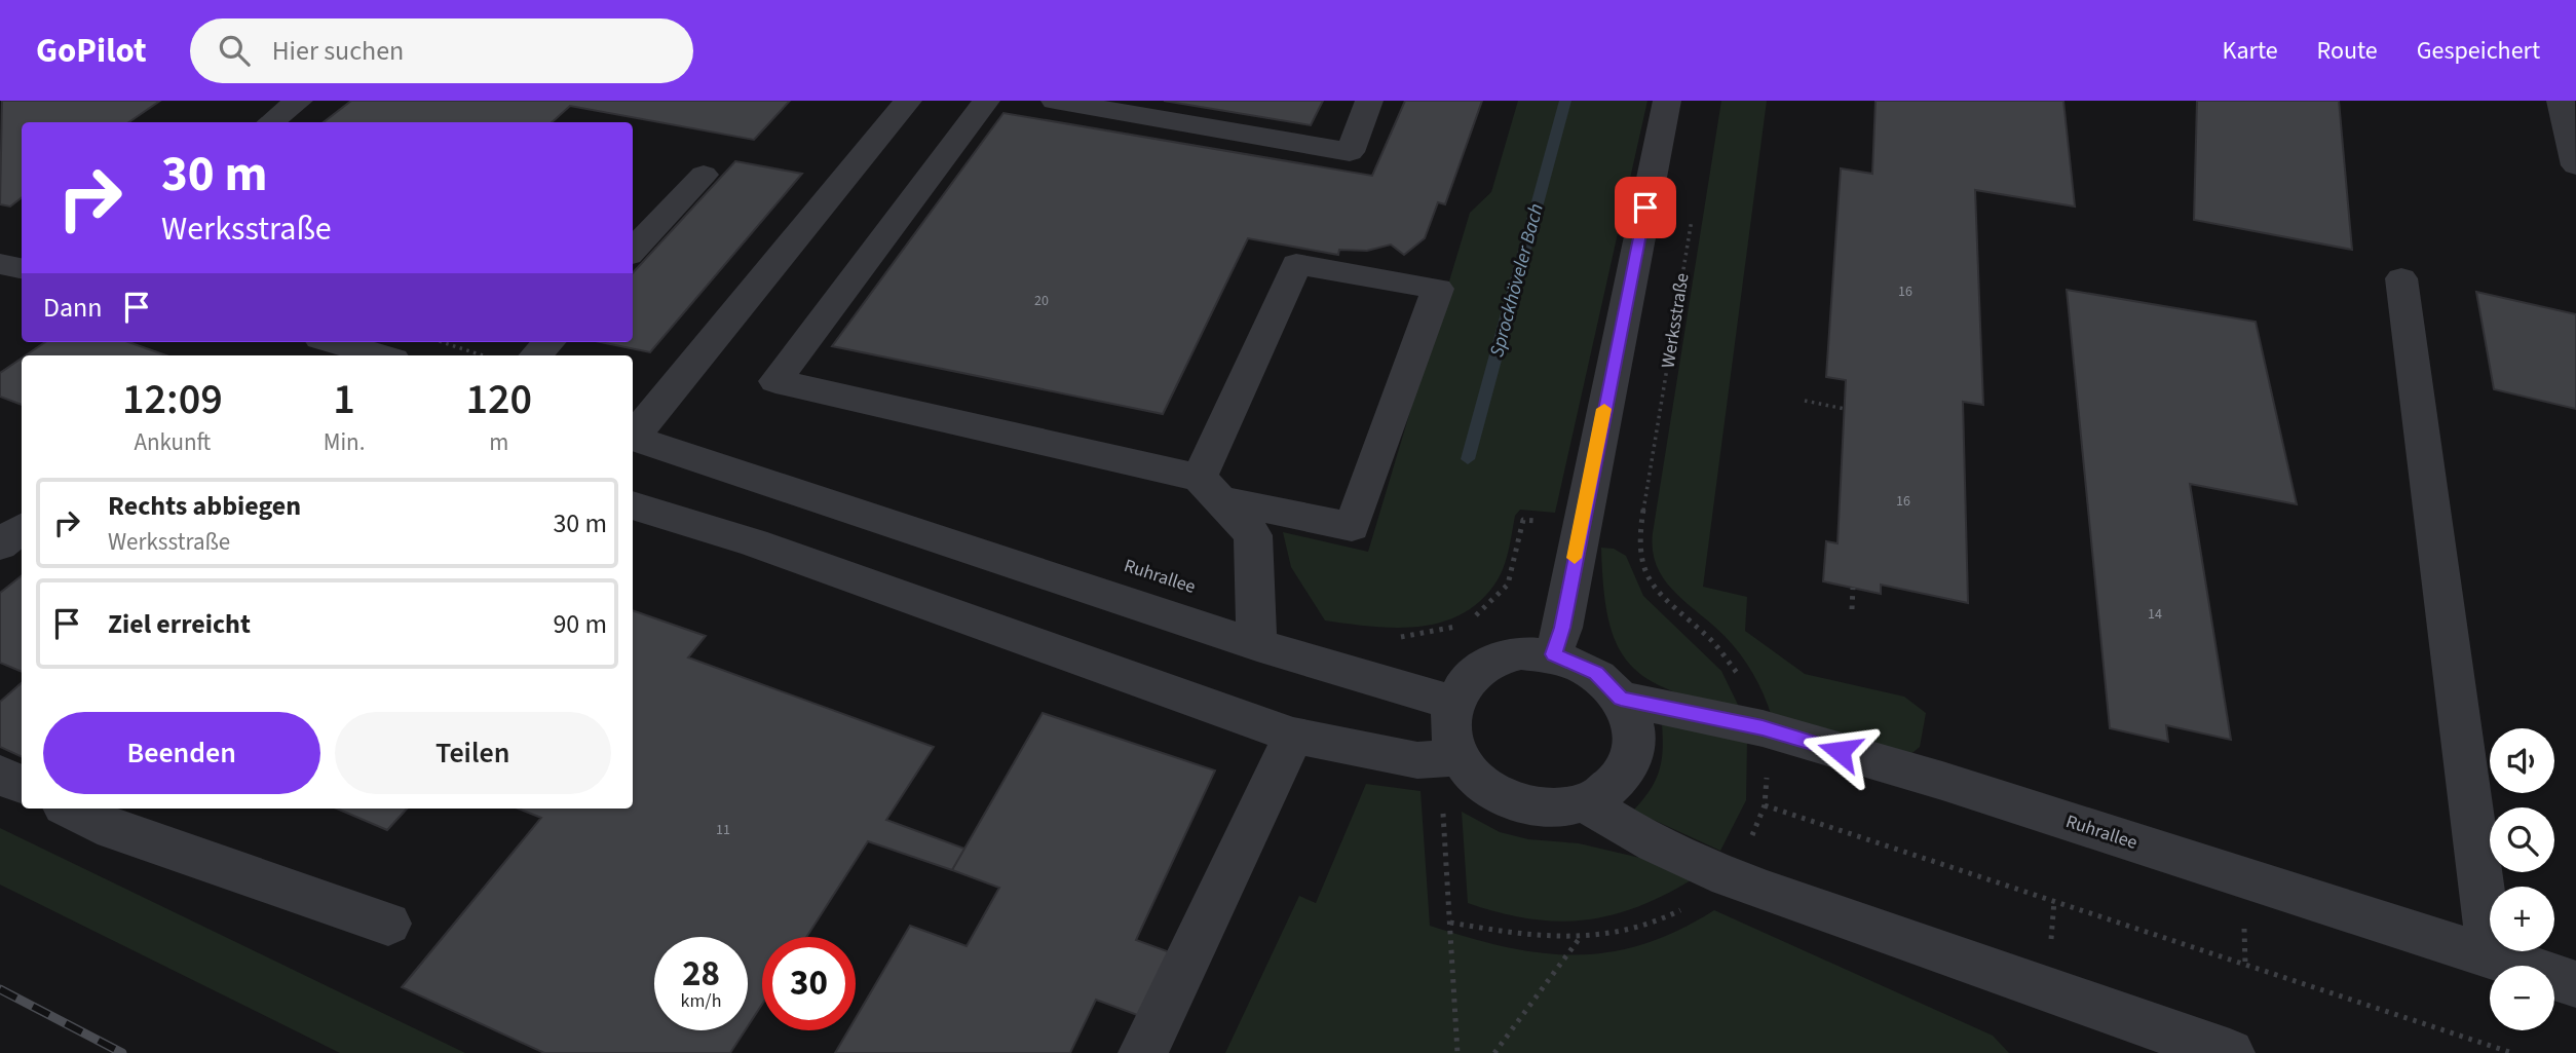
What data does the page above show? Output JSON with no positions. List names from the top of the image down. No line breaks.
{"streets":{"street":["Ruhrallee"],"path":["Werksstraße"]},"crossings":[["Werksstraße","Ruhrallee"]],"water":["Sprockhöveler Bach"],"house_numbers":["16","20","16","14","11"],"page":{"header":"GoPilot","search":"Hier suchen","nav":["Karte","Route","Gespeichert"],"turn":["30 m","Werksstraße"],"then":"Dann","eta":["12:09","Ankunft","1","Min.","120","m"],"list":[{"name":"Rechts abbiegen","note":"Werksstraße","value":"30 m"},{"name":"Ziel erreicht","value":"90 m"}],"buttons":["Beenden","Teilen"],"map_buttons":["+","−"],"speed":"28 km/h","limit":"30"}}
